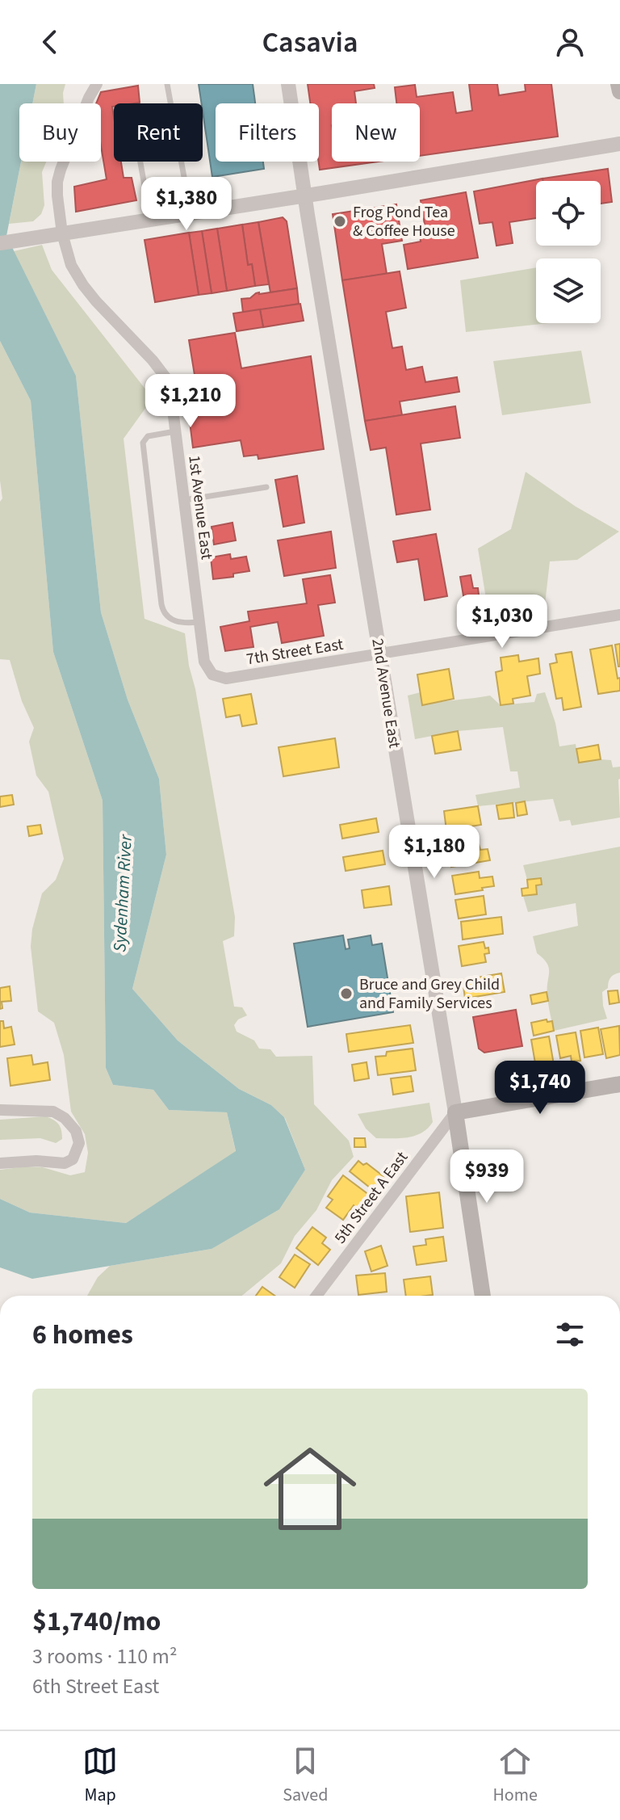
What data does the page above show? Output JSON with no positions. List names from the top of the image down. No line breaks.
{"streets":{"main road":["2nd Avenue East"],"street":["1st Avenue East","7th Street East","5th Street A East"]},"crossings":[["1st Avenue East","7th Street East"],["7th Street East","2nd Avenue East"],["2nd Avenue East","5th Street A East"]],"water":["Sydenham River"],"places":["Frog Pond Tea & Coffee House","Bruce and Grey Child and Family Services"],"page":{"header":"Casavia","chip":["Buy","Rent","Filters","New"],"price":["$1,380","$1,210","$1,030","$1,180","$1,740","$939"],"heading":"6 homes","list":[{"name":"$1,740/mo","note":"3 rooms · 110 m² · 6th Street East"}],"tabs":["Map","Saved","Home"]}}
